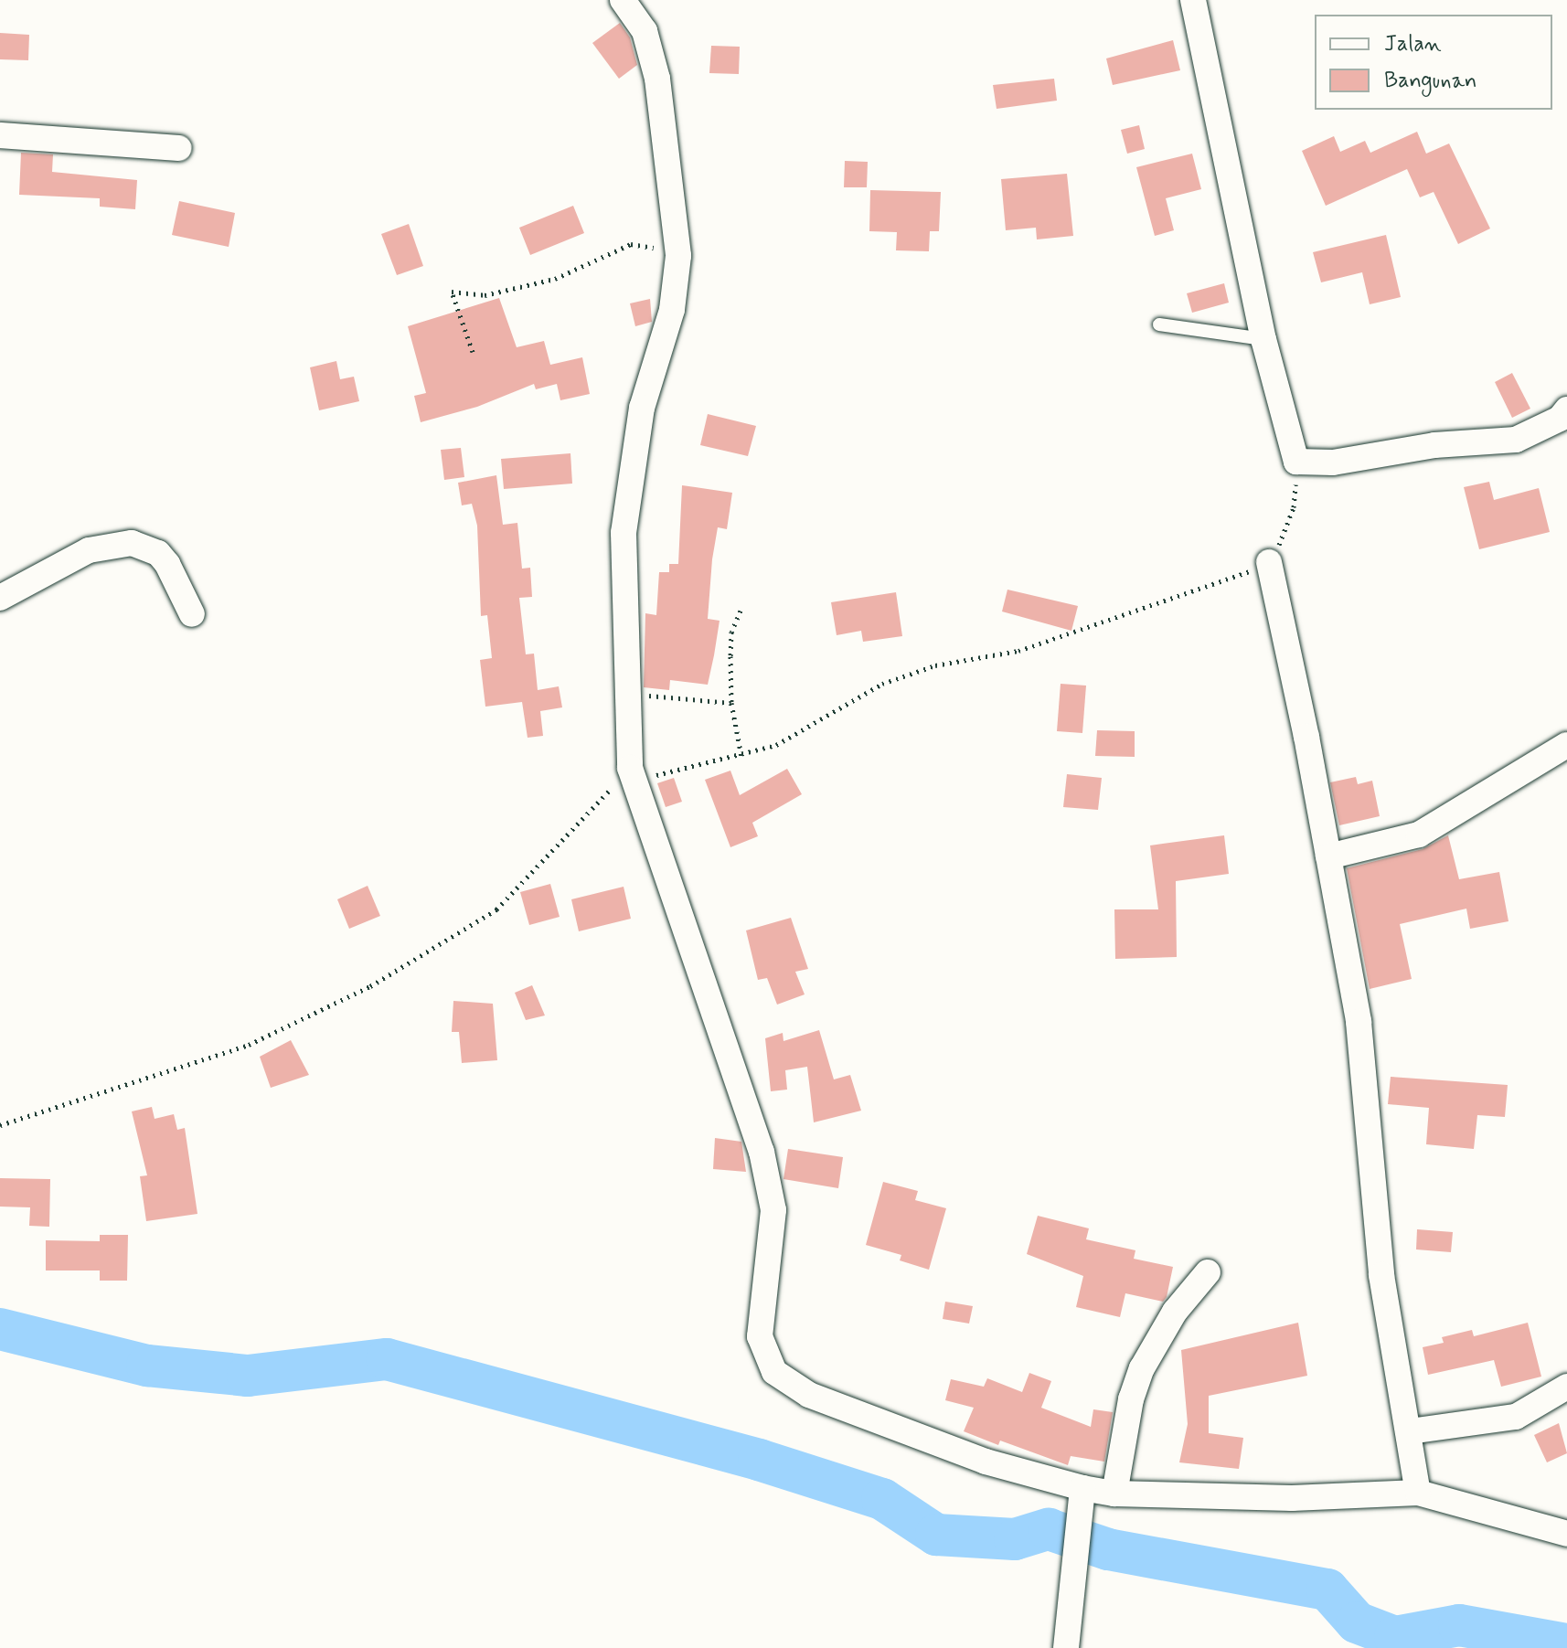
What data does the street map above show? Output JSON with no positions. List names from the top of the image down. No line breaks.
{"legend":["Jalan","Bangunan"]}
